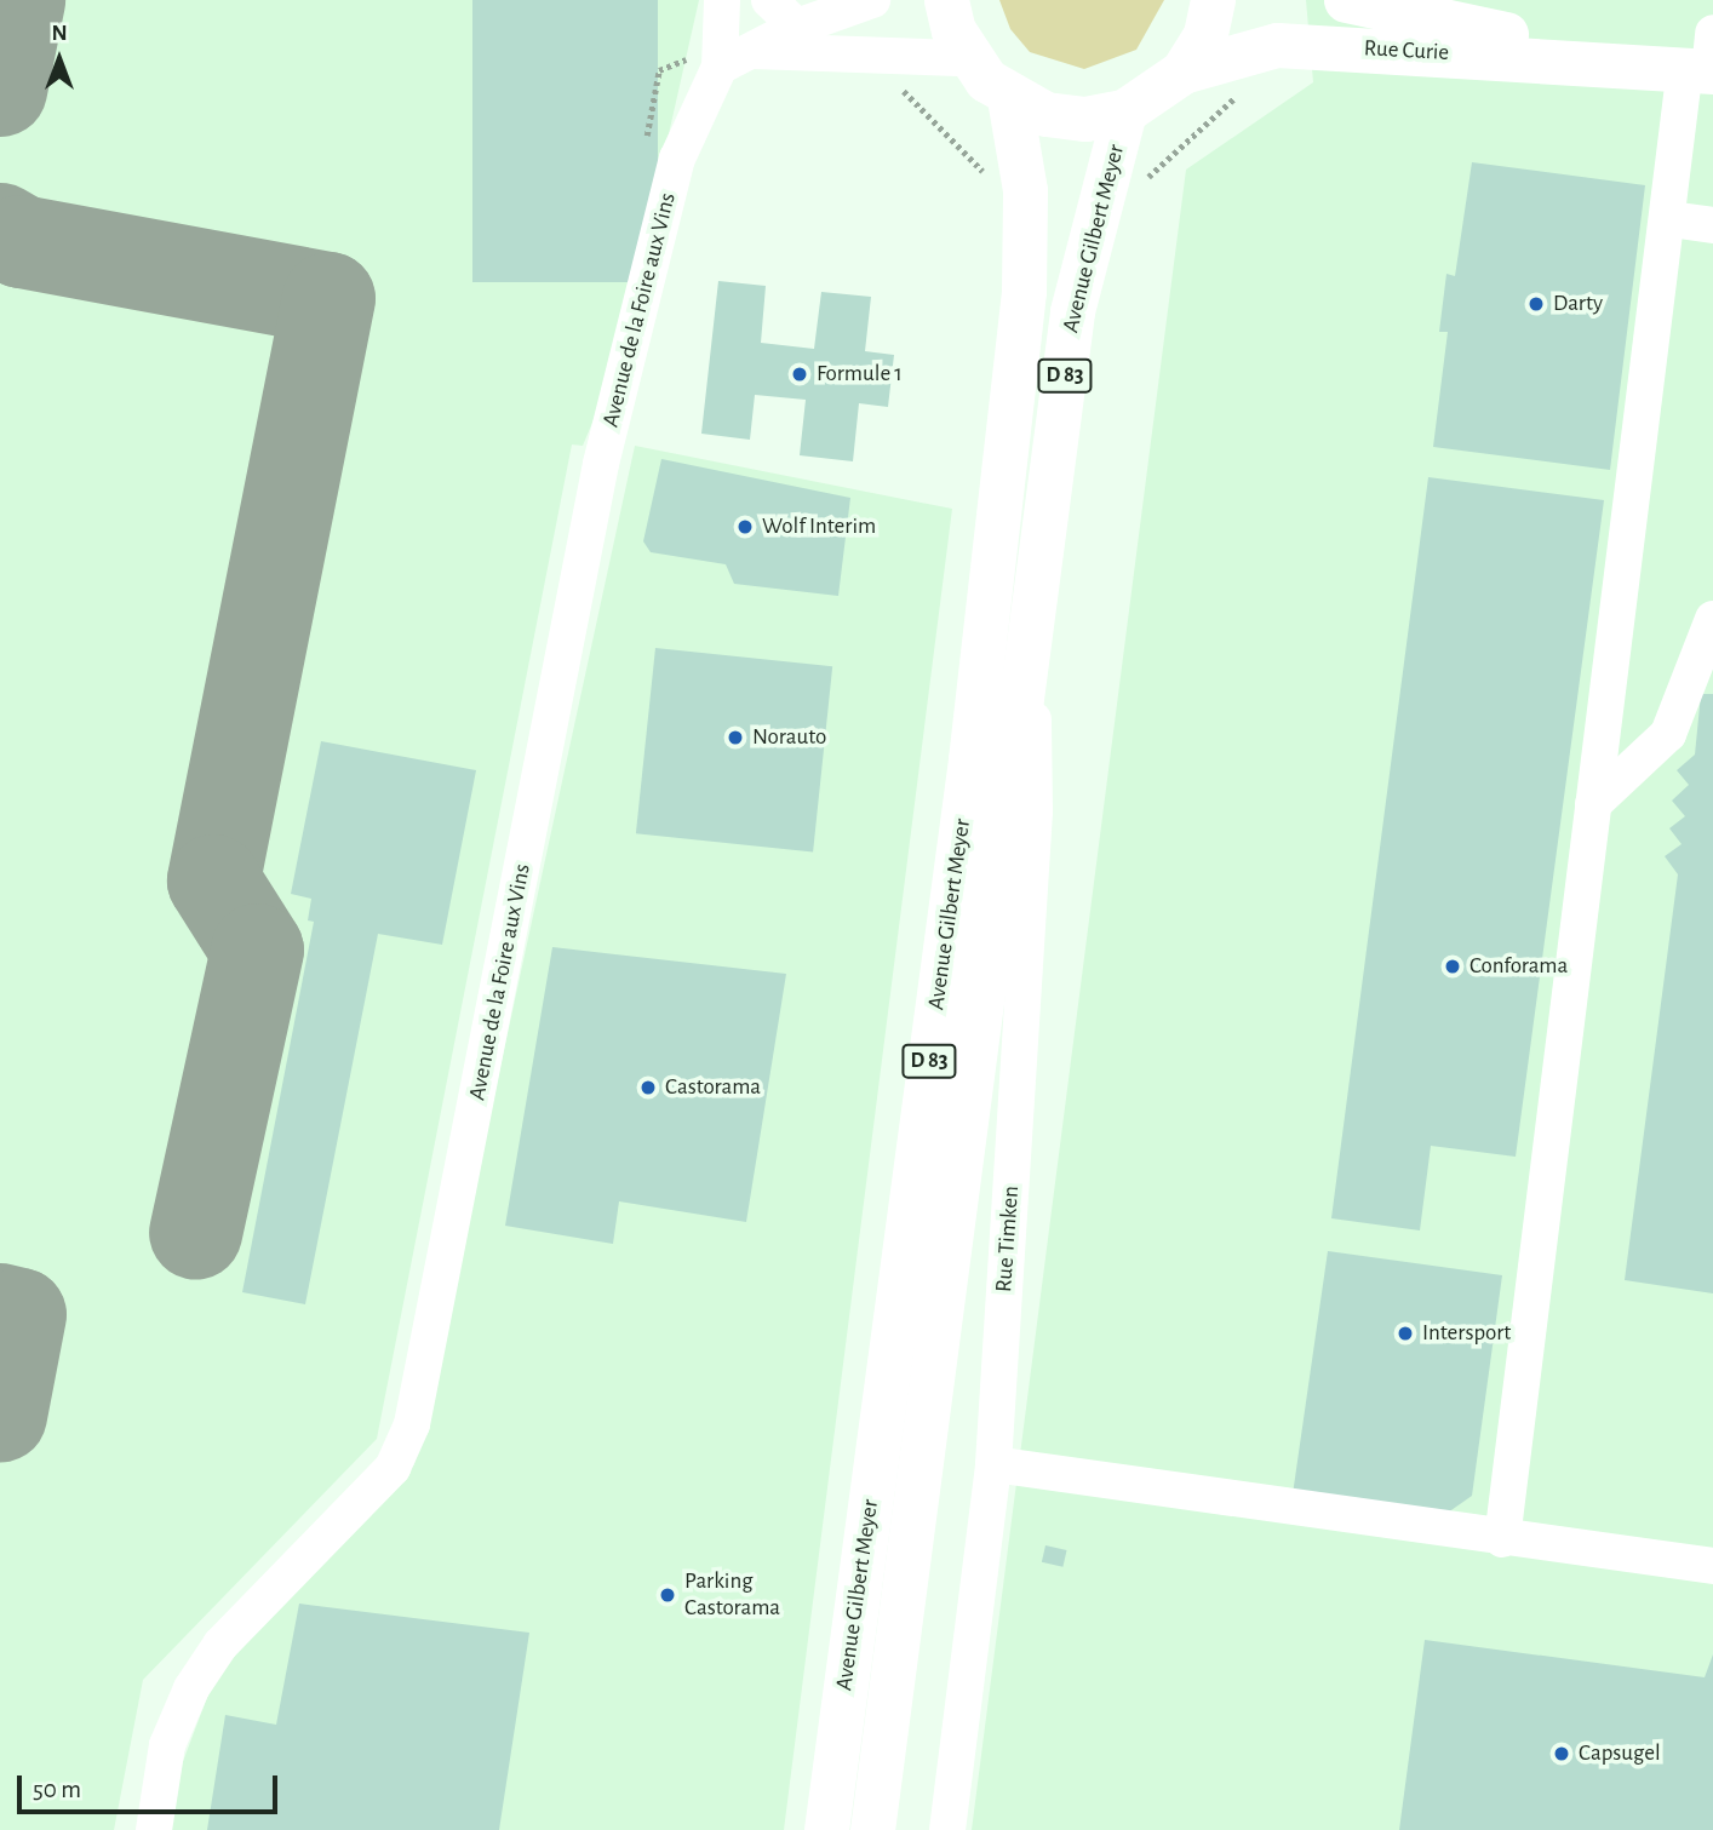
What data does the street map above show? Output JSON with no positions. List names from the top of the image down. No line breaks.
{"streets":{"main road":["Rue Curie","Avenue Gilbert Meyer","D 83"],"street":["Avenue de la Foire aux Vins","Rue Timken"]},"crossings":[["Avenue Gilbert Meyer","Rue Timken"]],"places":["Darty","Formule 1","Wolf Interim","Norauto","Conforama","Castorama","Intersport","Parking Castorama","Capsugel"],"scale_bar":"50 m","north":"top"}
